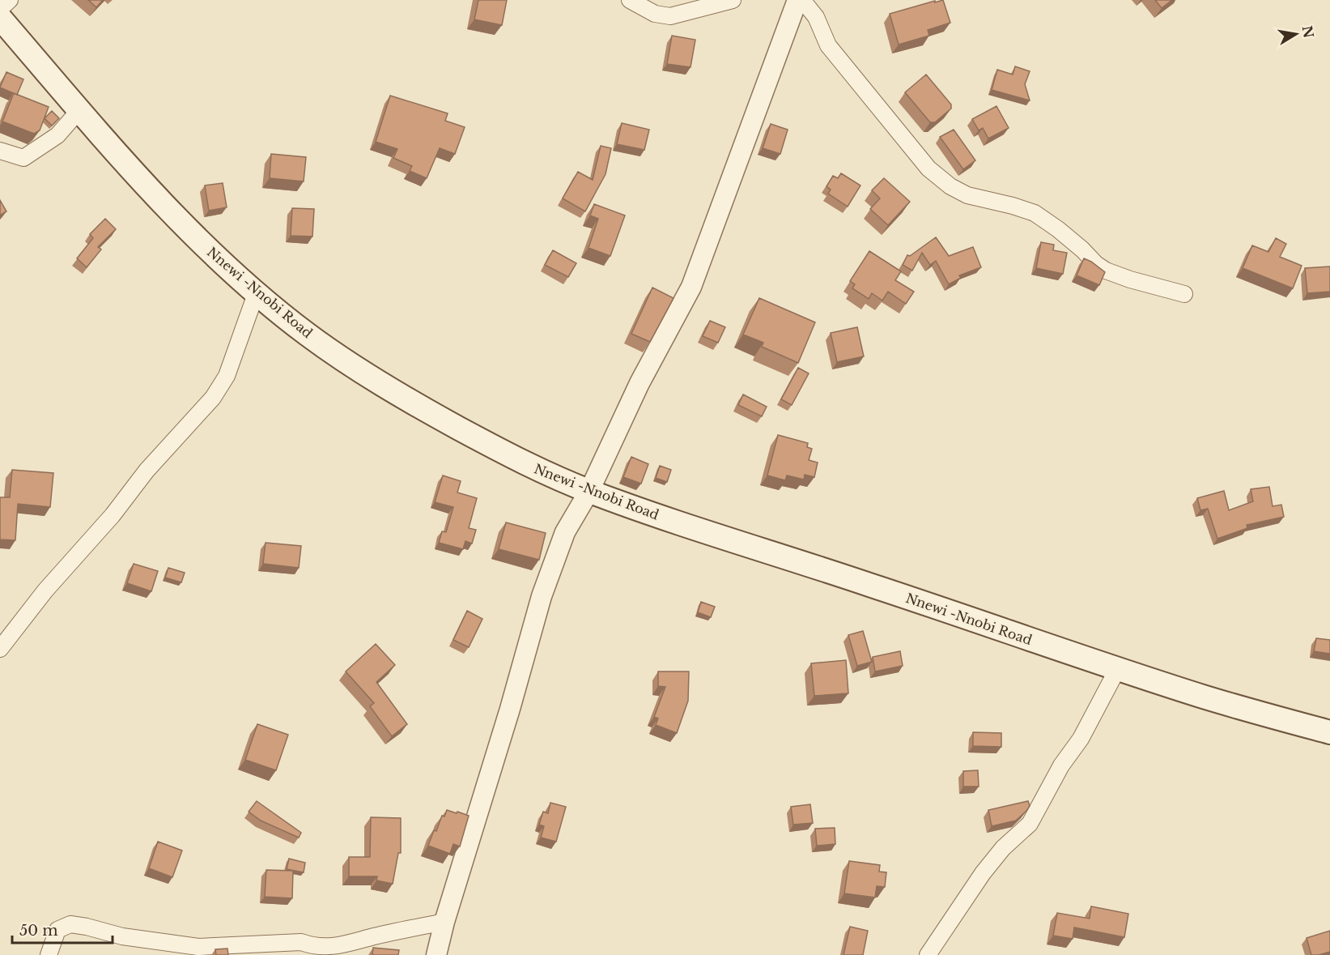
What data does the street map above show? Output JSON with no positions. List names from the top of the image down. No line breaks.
{"streets":{"main road":["Nnewi -Nnobi Road"]},"scale_bar":"50 m","north":"right"}
